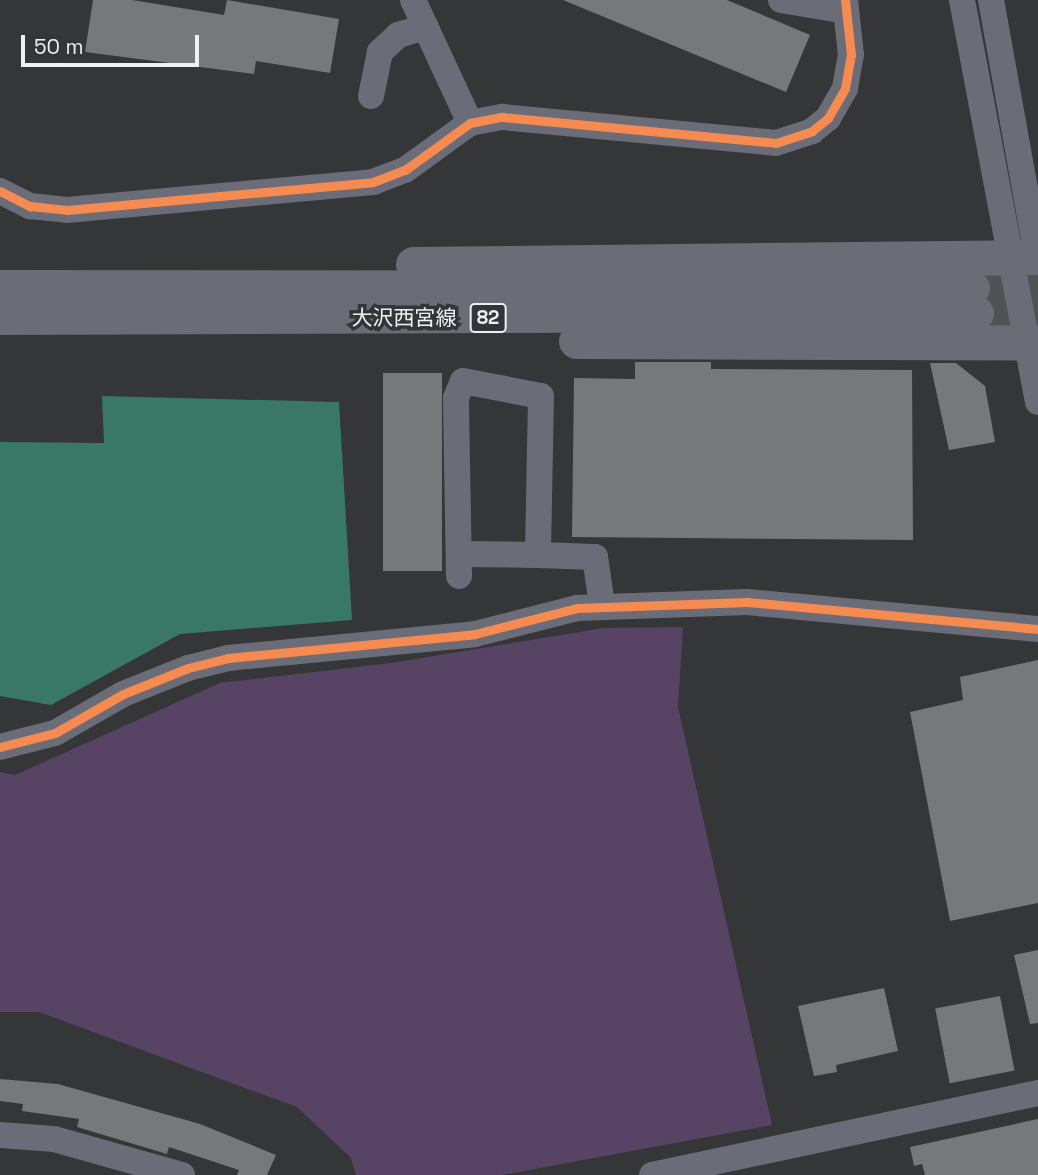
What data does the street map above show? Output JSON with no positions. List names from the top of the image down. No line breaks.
{"streets":{"main road":["大沢西宮線","82"]},"scale_bar":"50 m"}
